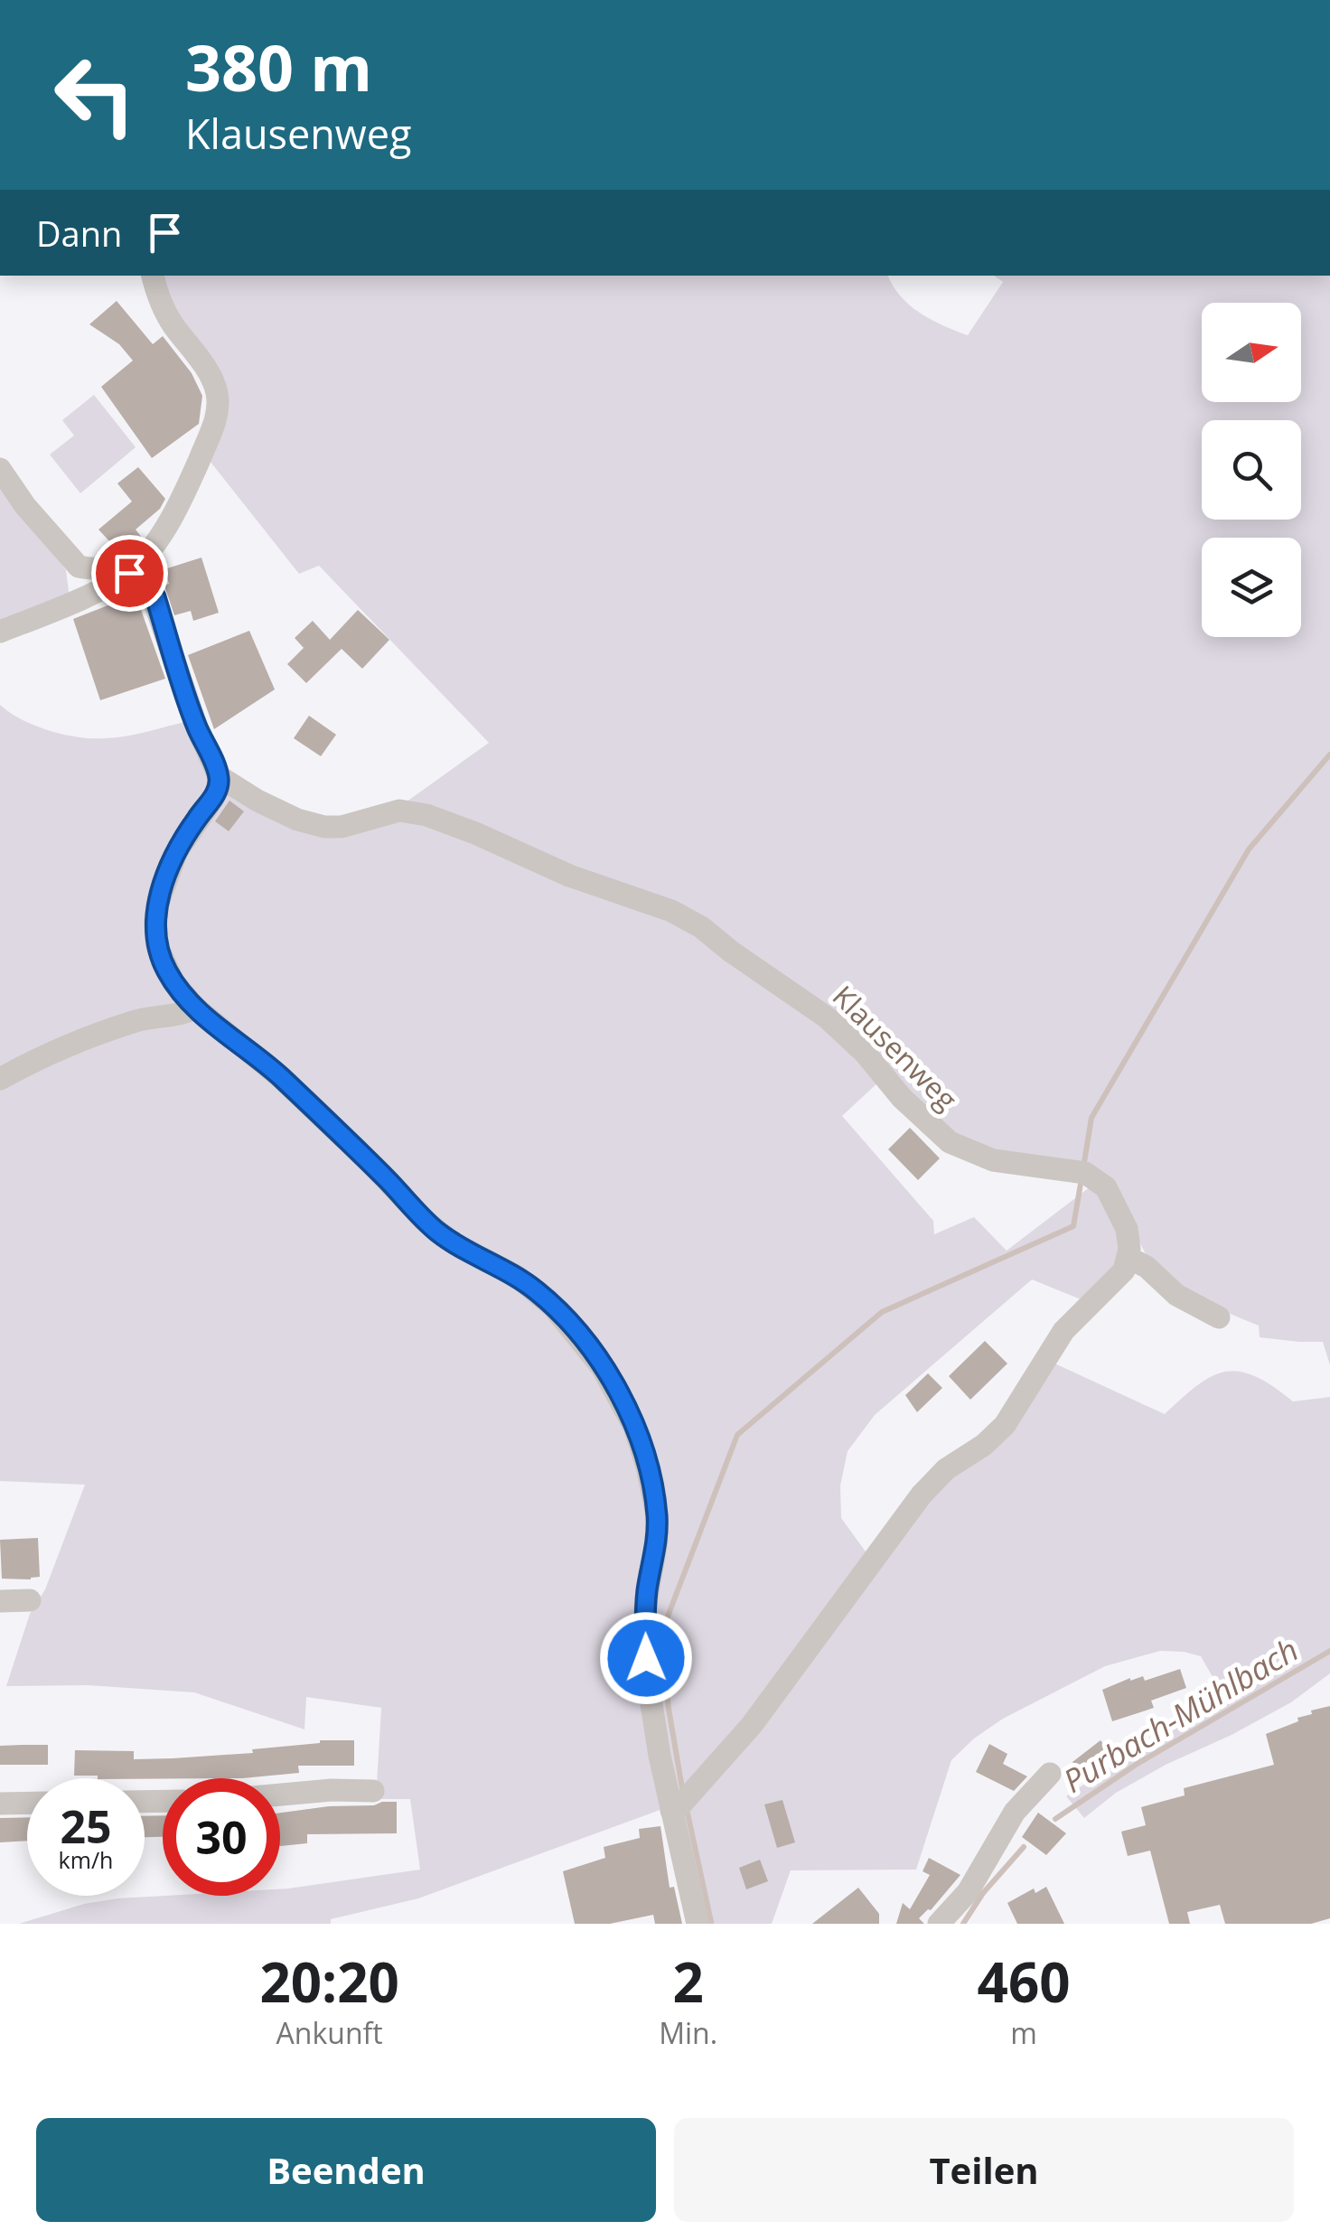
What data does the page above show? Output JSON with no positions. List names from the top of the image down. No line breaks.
{"streets":{"street":["Klausenweg"]},"water":["Purbach-Mühlbach"],"north":"right","page":{"turn":["380 m","Klausenweg"],"then":"Dann","speed":"25 km/h","limit":"30","eta":["20:20","Ankunft","2","Min.","460","m"],"buttons":["Beenden","Teilen"]}}
